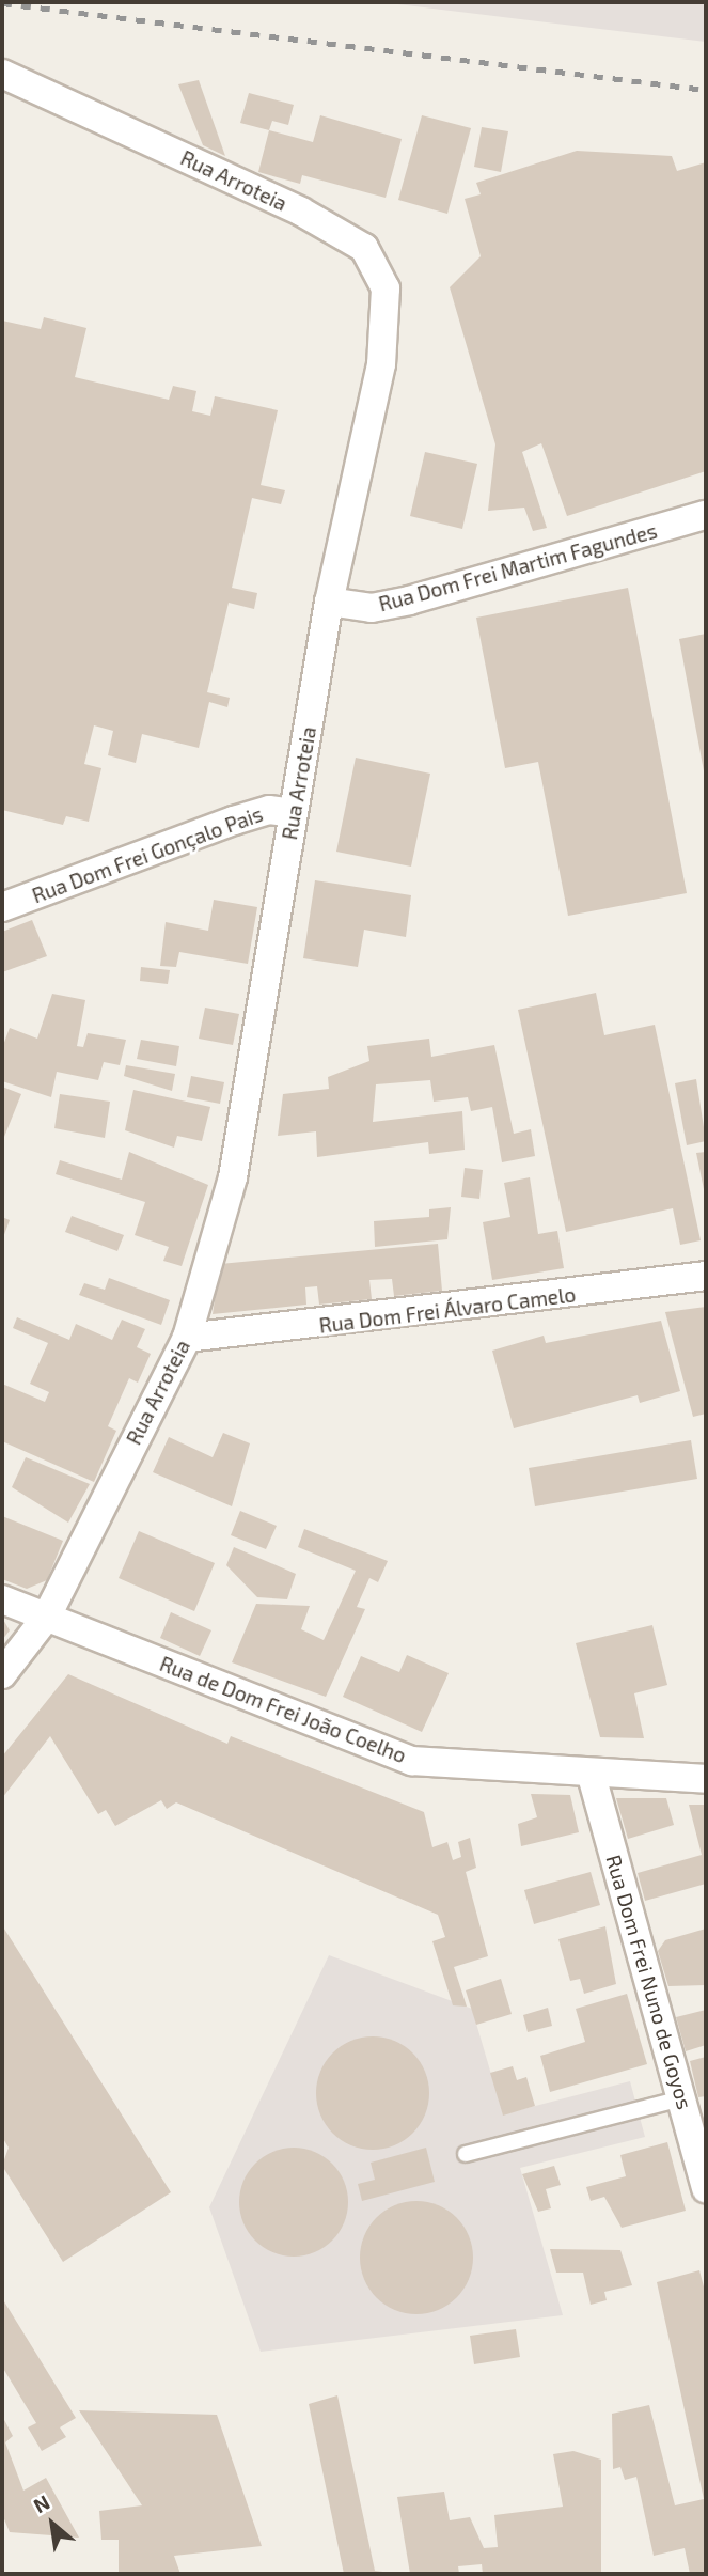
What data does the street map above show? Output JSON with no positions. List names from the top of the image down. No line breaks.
{"streets":{"street":["Rua Arroteia","Rua Dom Frei Martim Fagundes","Rua Dom Frei Gonçalo Pais","Rua Dom Frei Álvaro Camelo","Rua de Dom Frei João Coelho","Rua Dom Frei Nuno de Goyos"]},"crossings":[["Rua Arroteia","Rua Dom Frei Martim Fagundes"],["Rua Arroteia","Rua Dom Frei Gonçalo Pais"],["Rua Arroteia","Rua Dom Frei Álvaro Camelo"],["Rua Arroteia","Rua de Dom Frei João Coelho"],["Rua de Dom Frei João Coelho","Rua Dom Frei Nuno de Goyos"]],"north":"top left"}
